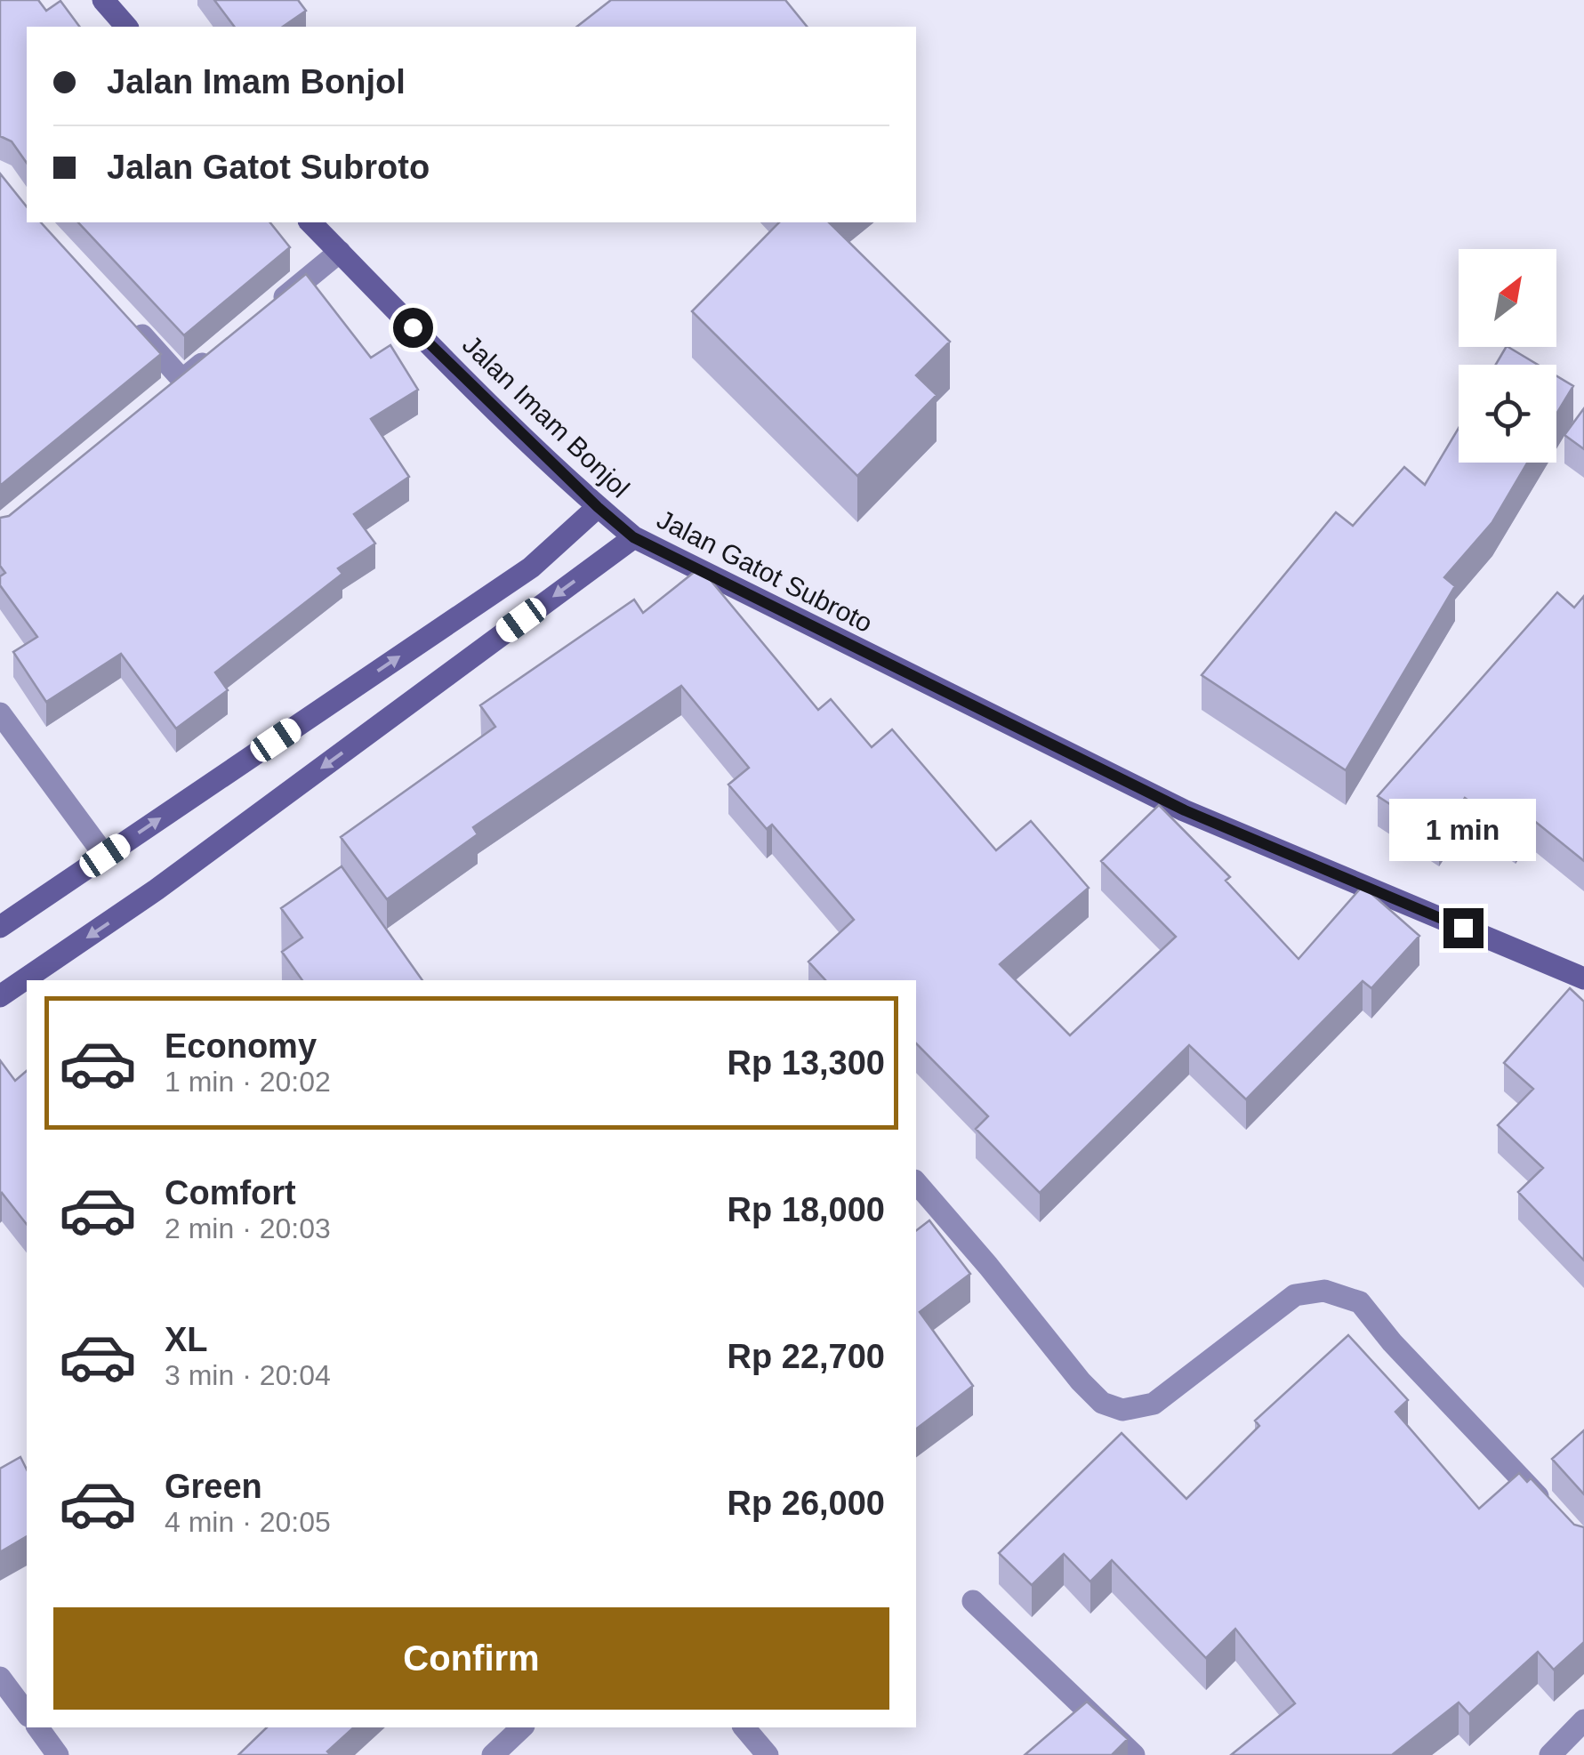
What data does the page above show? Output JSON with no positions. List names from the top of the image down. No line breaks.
{"streets":{"street":["Jalan Imam Bonjol","Jalan Gatot Subroto"]},"crossings":[["Jalan Imam Bonjol","Jalan Gatot Subroto"]],"north":"top right","page":{"banner":["Jalan Imam Bonjol","Jalan Gatot Subroto"],"bubble":"1 min","list":[{"name":"Economy","note":"1 min · 20:02","value":"Rp 13,300"},{"name":"Comfort","note":"2 min · 20:03","value":"Rp 18,000"},{"name":"XL","note":"3 min · 20:04","value":"Rp 22,700"},{"name":"Green","note":"4 min · 20:05","value":"Rp 26,000"}],"buttons":"Confirm"}}
